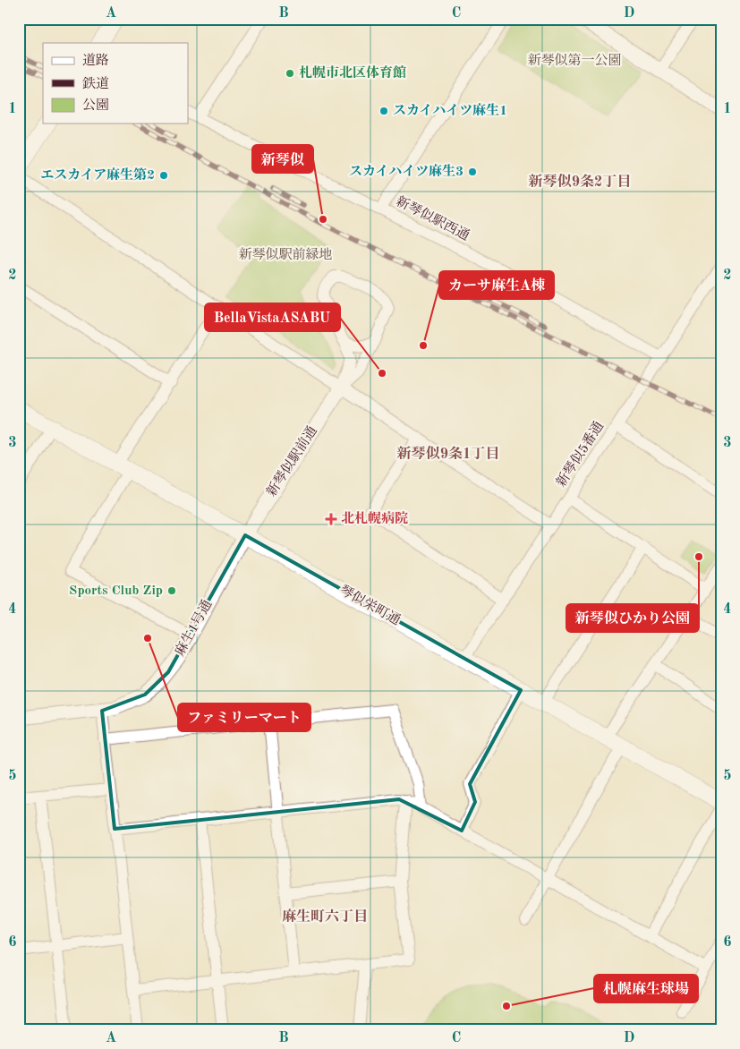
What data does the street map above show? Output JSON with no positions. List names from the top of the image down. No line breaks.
{"streets":{"main road":["琴似栄町通"],"street":["新琴似駅西通","新琴似5番通","新琴似駅前通","麻生1号通"]},"crossings":[["新琴似駅西通","新琴似5番通"],["新琴似5番通","琴似栄町通"],["新琴似駅前通","琴似栄町通"],["新琴似駅前通","麻生1号通"],["琴似栄町通","麻生1号通"]],"districts":["新琴似9条2丁目","新琴似9条1丁目","麻生町六丁目"],"parks":["新琴似第一公園","新琴似駅前緑地"],"places":{"other":["札幌市北区体育館","スカイハイツ麻生1","スカイハイツ麻生3","エスカイア麻生第2","新琴似","カーサ麻生A棟","BellaVistaASABU","新琴似ひかり公園","Sports Club Zip","ファミリーマート","札幌麻生球場"],"health":["北札幌病院"]},"legend":["道路","鉄道","公園"],"grid":{"columns":["A","B","C","D"],"rows":["1","2","3","4","5","6"]}}
